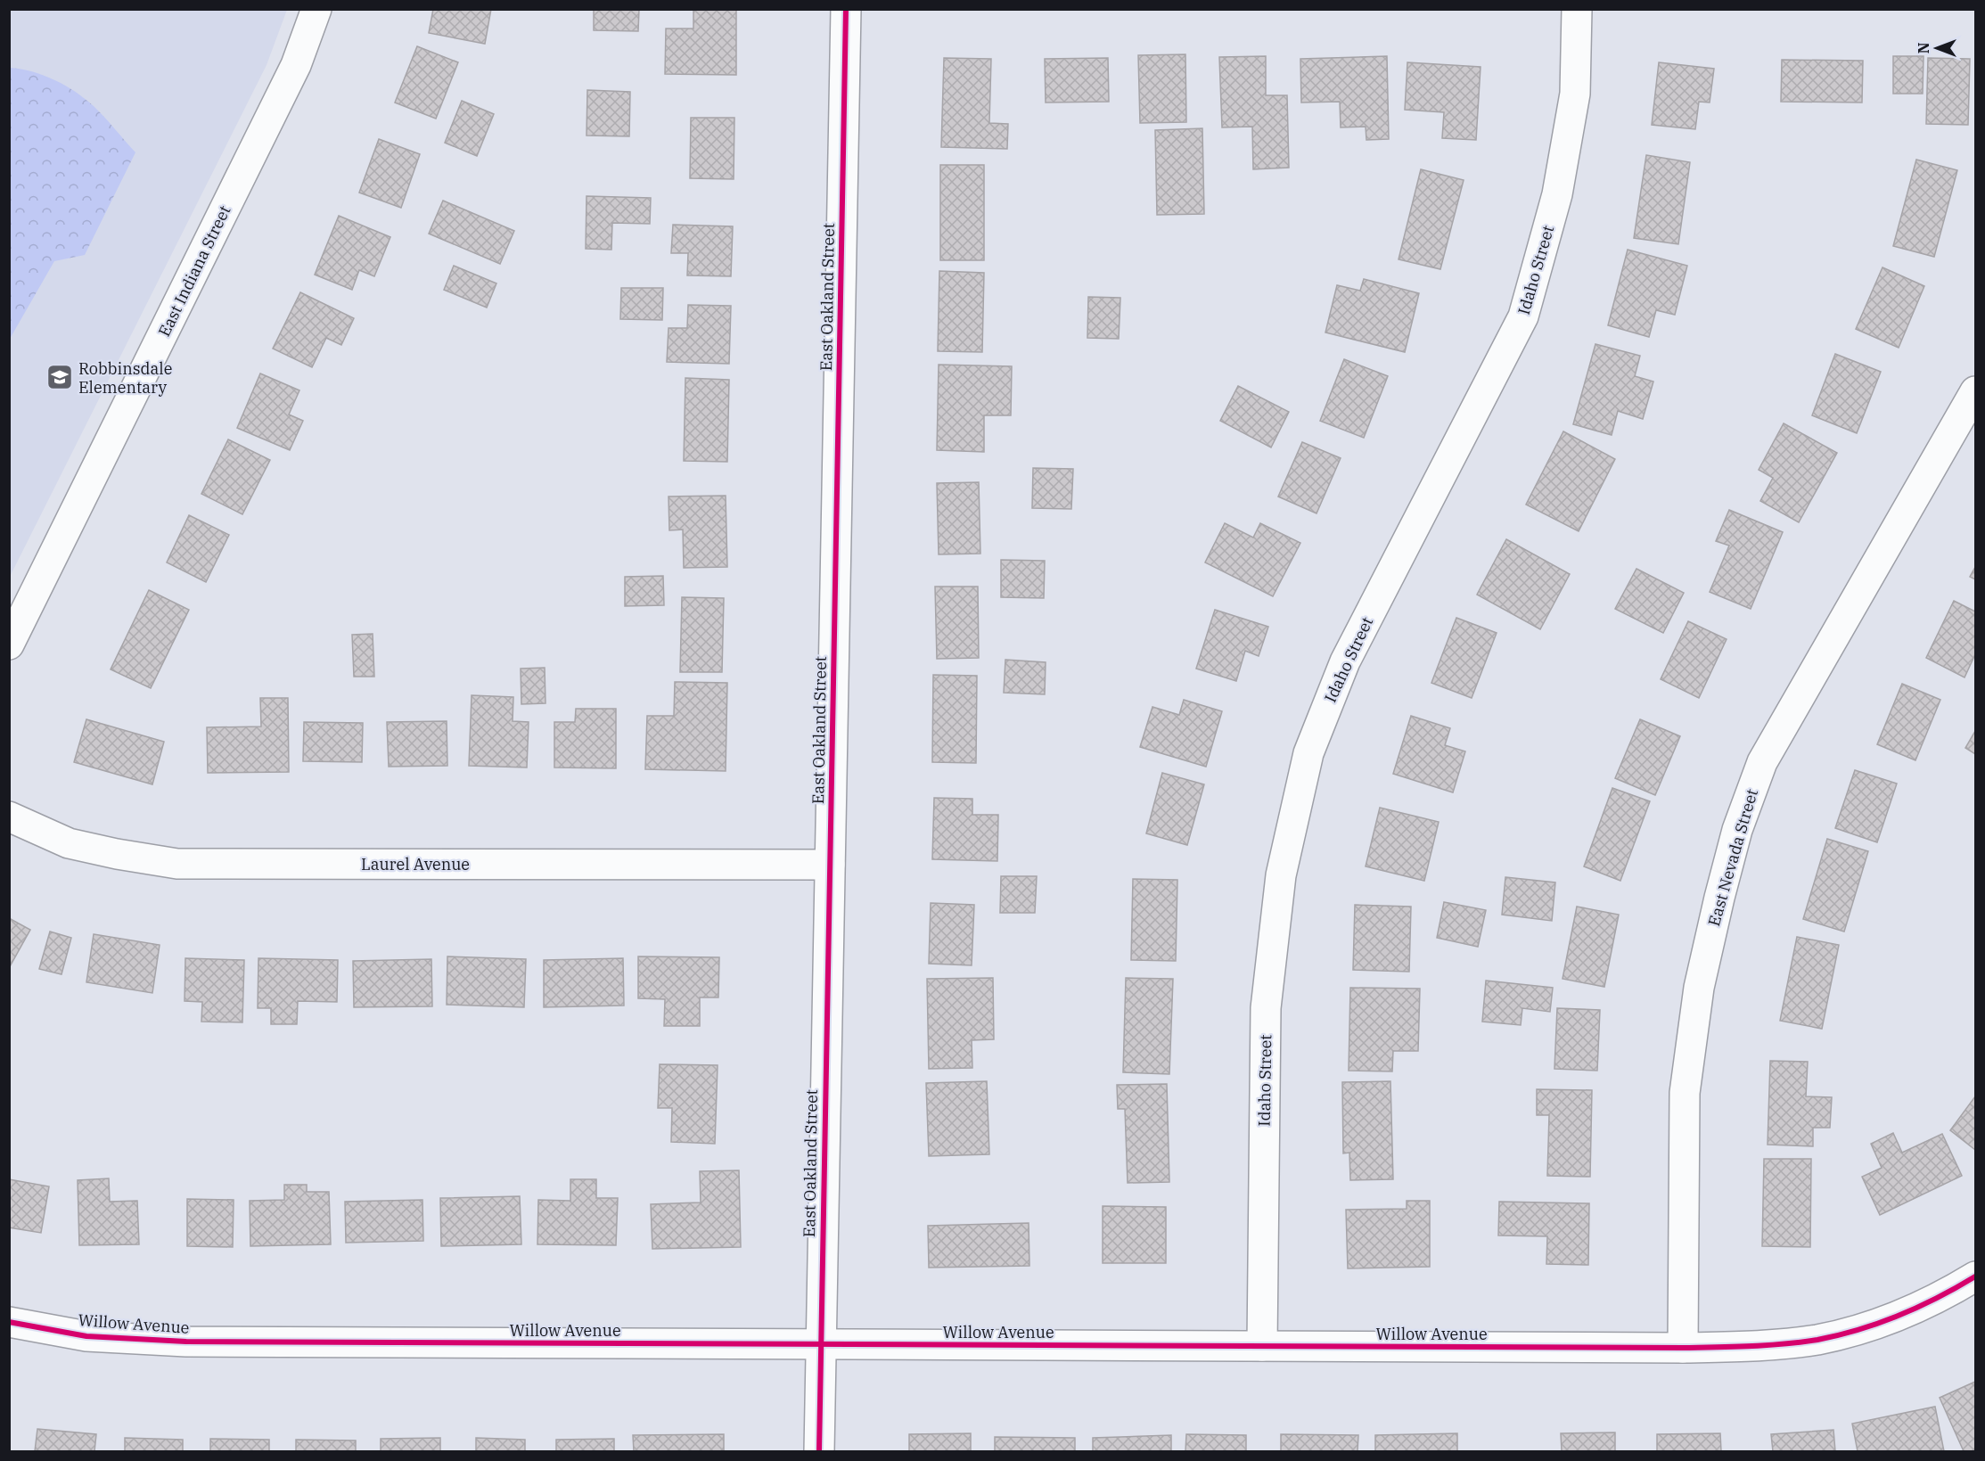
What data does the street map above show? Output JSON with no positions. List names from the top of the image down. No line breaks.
{"streets":{"street":["Idaho Street","East Indiana Street","East Oakland Street","East Nevada Street","Laurel Avenue","Willow Avenue"]},"crossings":[["Idaho Street","Willow Avenue"],["East Oakland Street","Laurel Avenue"],["East Oakland Street","Willow Avenue"],["East Nevada Street","Willow Avenue"]],"places":{"school or university":["Robbinsdale Elementary"]},"north":"left"}
